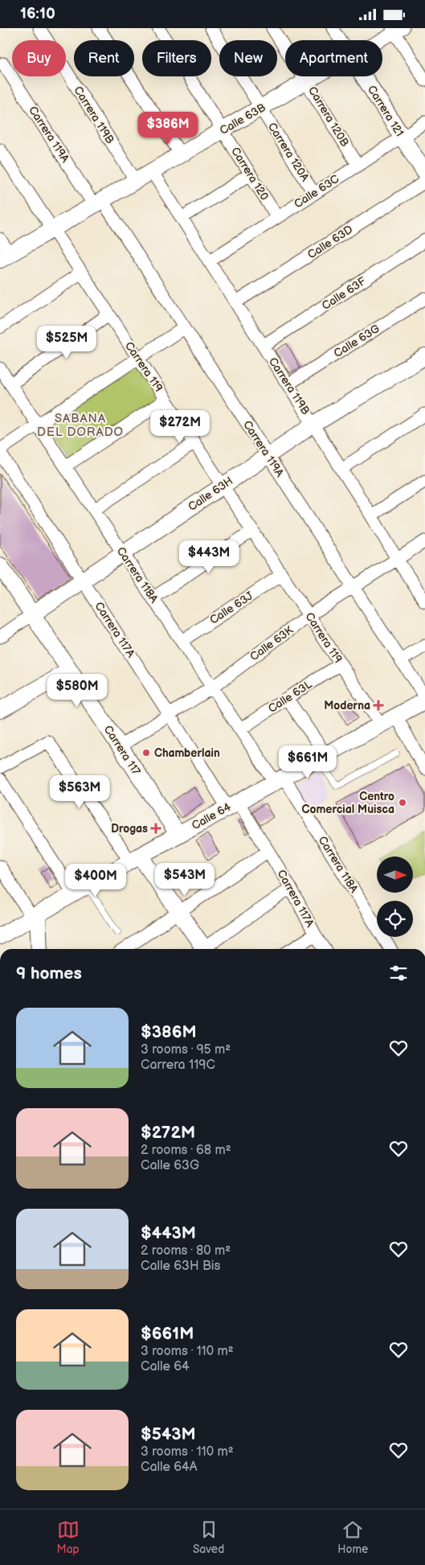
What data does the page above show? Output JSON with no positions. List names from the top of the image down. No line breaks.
{"streets":{"street":["Carrera 121","Carrera 119B","Carrera 120B","Calle 63B","Carrera 119A","Carrera 120A","Carrera 120","Calle 63C","Calle 63D","Calle 63F","Calle 63G","Carrera 119","Calle 63H","Carrera 118A","Calle 63J","Carrera 117A","Calle 63K","Calle 63L","Carrera 117","Calle 64"]},"crossings":[["Carrera 121","Calle 63C"],["Carrera 119B","Calle 63B"],["Carrera 119B","Calle 63C"],["Carrera 119B","Calle 63D"],["Carrera 119B","Calle 63F"],["Carrera 119B","Calle 63G"],["Carrera 119B","Calle 63H"],["Carrera 119B","Calle 63K"],["Carrera 120B","Calle 63B"],["Carrera 120B","Calle 63C"],["Calle 63B","Carrera 119A"],["Calle 63B","Carrera 120A"],["Calle 63B","Carrera 120"],["Calle 63B","Carrera 119"],["Carrera 119A","Calle 63H"],["Carrera 119A","Calle 63K"],["Carrera 120A","Calle 63C"],["Carrera 120","Calle 63C"],["Carrera 119","Calle 63H"],["Carrera 119","Calle 63J"],["Carrera 119","Calle 63K"],["Carrera 119","Calle 63L"],["Carrera 119","Calle 64"],["Calle 63H","Carrera 118A"],["Calle 63H","Carrera 117A"],["Calle 63H","Carrera 117"],["Carrera 118A","Calle 63J"],["Carrera 118A","Calle 63K"],["Carrera 118A","Calle 63L"],["Carrera 118A","Calle 64"],["Carrera 117A","Calle 63K"],["Carrera 117A","Calle 64"],["Calle 63K","Carrera 117"],["Carrera 117","Calle 64"]],"districts":["SABANA DEL DORADO"],"places":{"health":["Moderna","Drogas"],"other":["Chamberlain","Centro Comercial Muisca"]},"north":"right","page":{"status":"16:10","chip":["Buy","Rent","Filters","New","Apartment"],"price":["$386M","$525M","$272M","$443M","$580M","$661M","$563M","$543M","$400M"],"heading":"9 homes","list":[{"name":"$386M","note":"3 rooms · 95 m² · Carrera 119C"},{"name":"$272M","note":"2 rooms · 68 m² · Calle 63G"},{"name":"$443M","note":"2 rooms · 80 m² · Calle 63H Bis"},{"name":"$661M","note":"3 rooms · 110 m² · Calle 64"},{"name":"$543M","note":"3 rooms · 110 m² · Calle 64A"}],"tabs":["Map","Saved","Home"]}}
